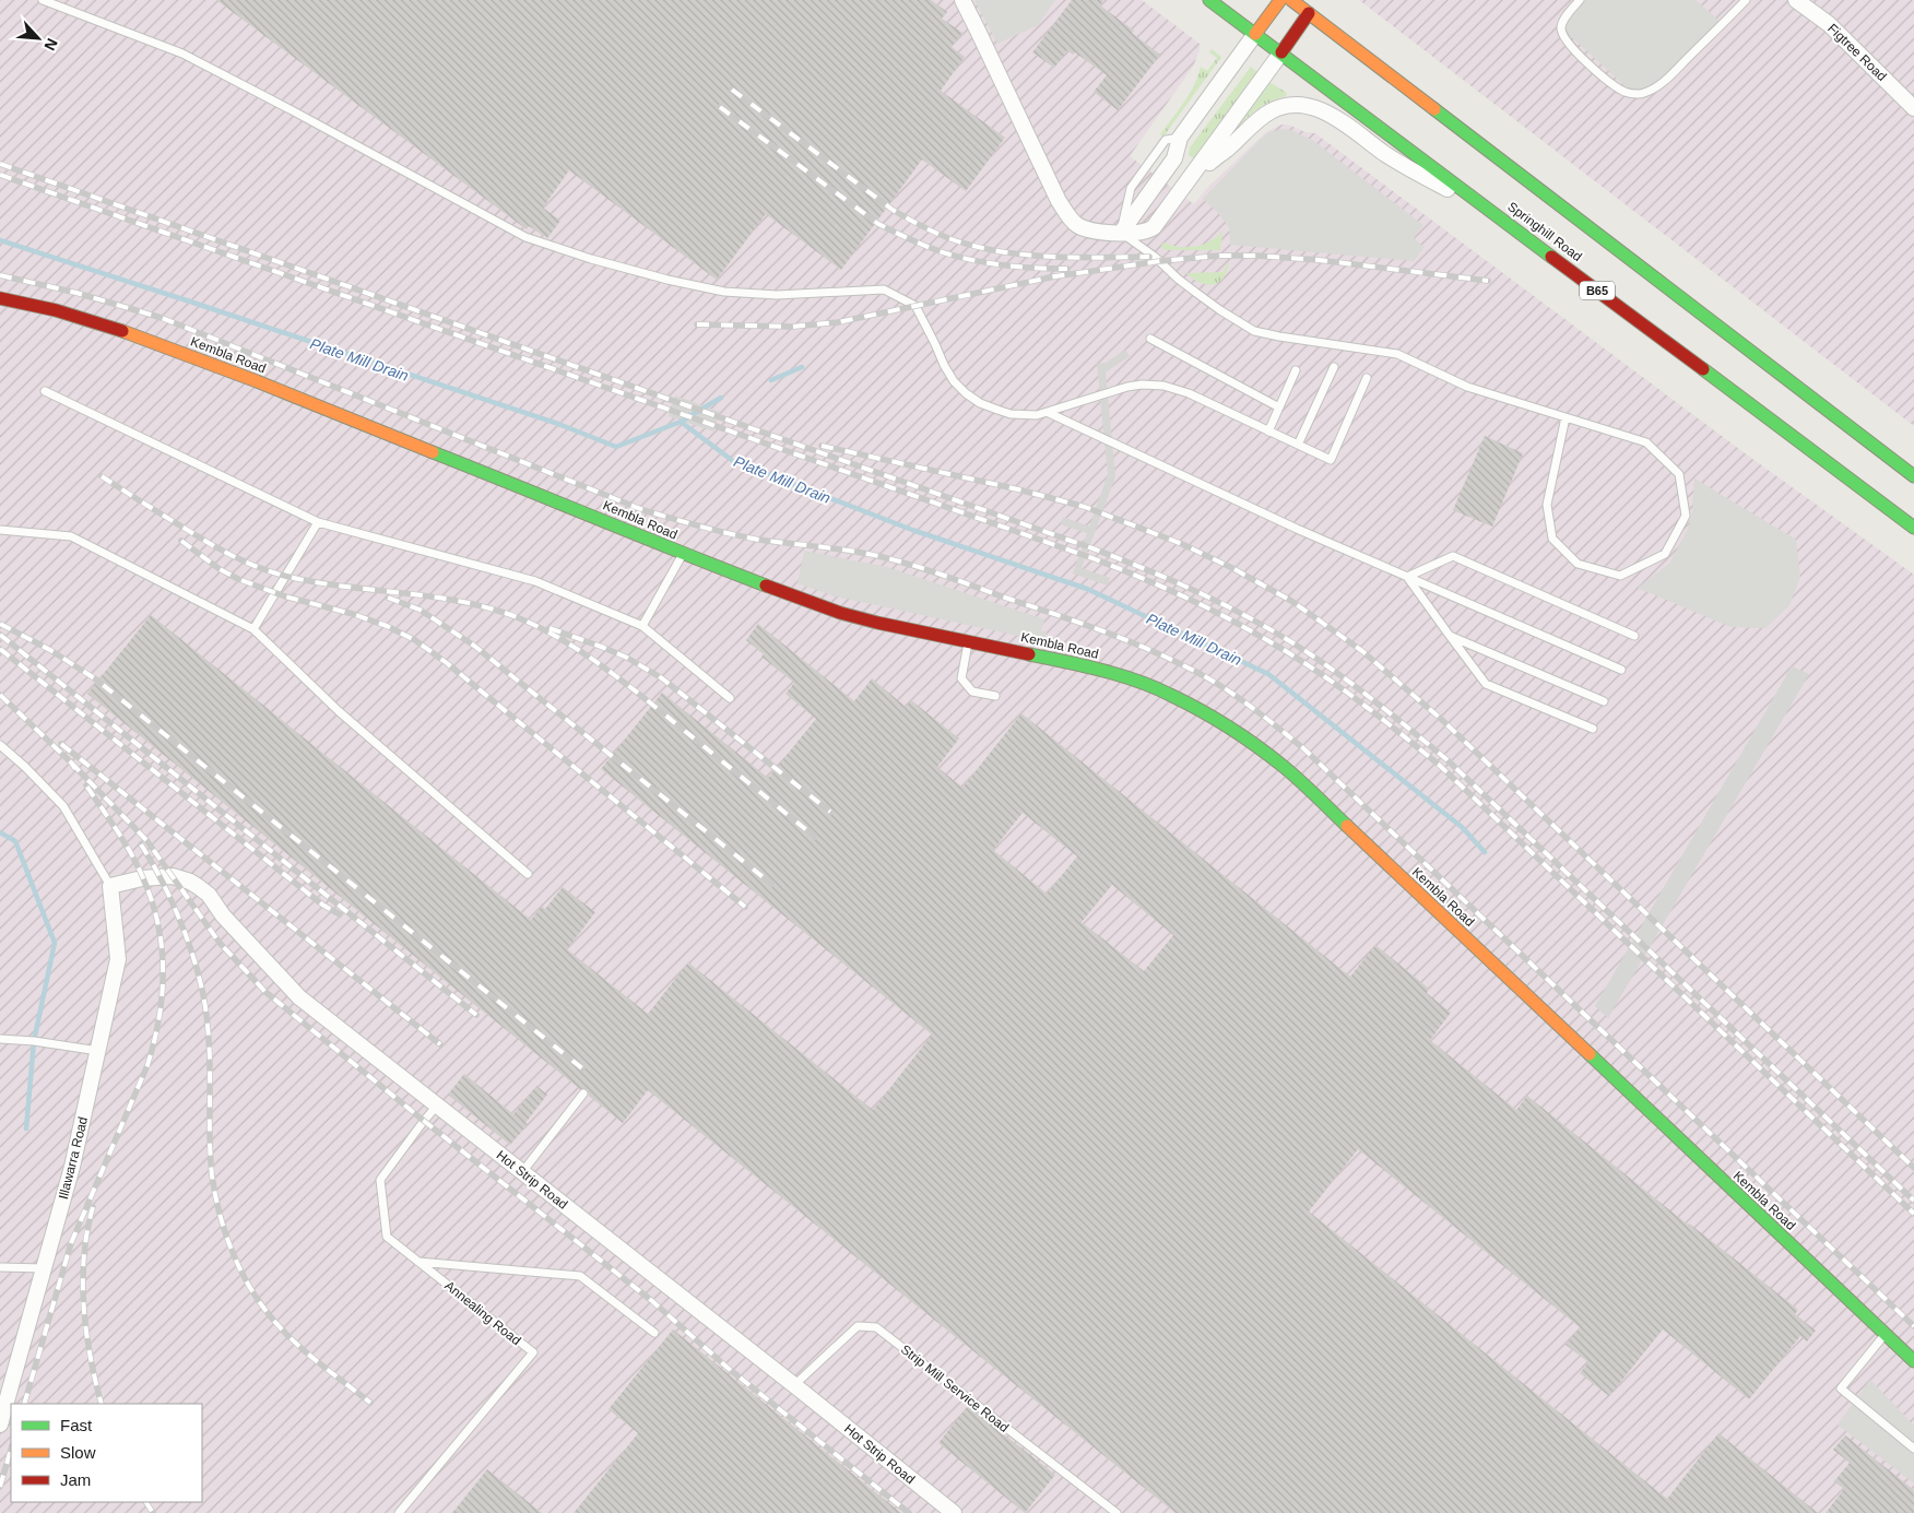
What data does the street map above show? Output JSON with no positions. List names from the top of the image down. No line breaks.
{"streets":{"street":["Figtree Road","Springhill Road","B65","Kembla Road","Illawarra Road","Hot Strip Road"],"lane":["Annealing Road","Strip Mill Service Road"]},"crossings":[["Illawarra Road","Hot Strip Road"],["Hot Strip Road","Annealing Road"],["Hot Strip Road","Strip Mill Service Road"]],"water":["Plate Mill Drain"],"legend":["Fast","Slow","Jam"],"north":"bottom right"}
